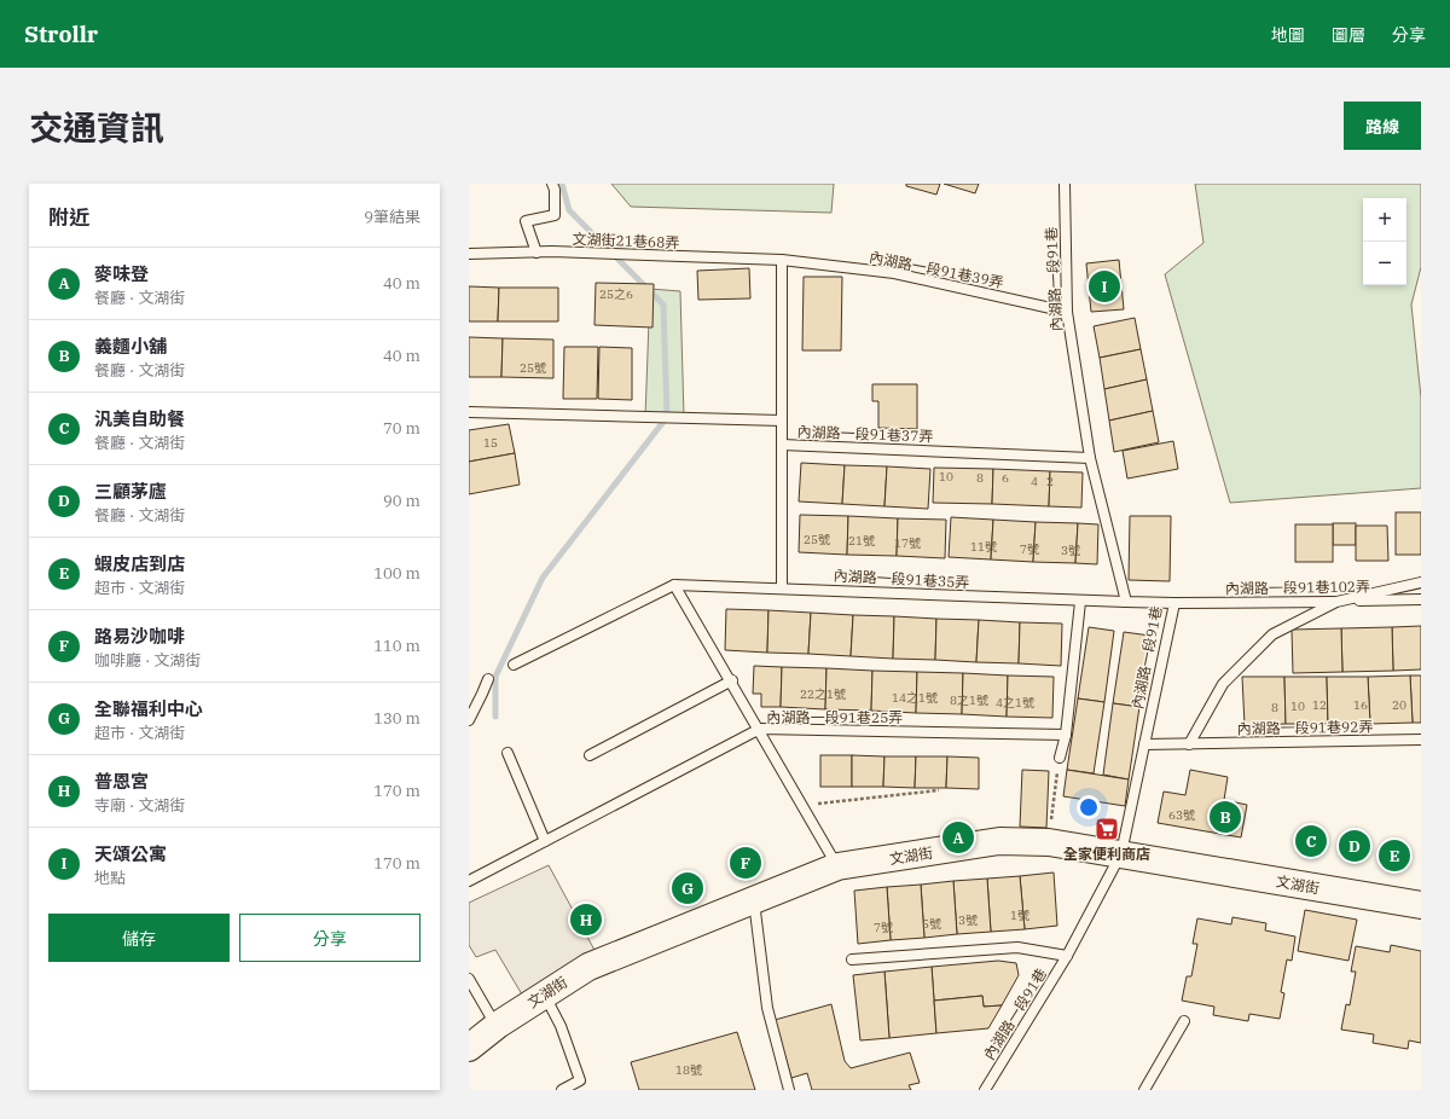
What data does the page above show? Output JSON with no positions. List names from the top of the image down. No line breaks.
{"streets":{"street":["文湖街"],"lane":["文湖街21巷68弄","內湖路一段91巷39弄","內湖路一段91巷","內湖路一段91巷37弄","內湖路一段91巷35弄","內湖路一段91巷102弄","內湖路一段91巷25弄","內湖路一段91巷92弄"]},"crossings":[["文湖街21巷68弄","內湖路一段91巷39弄"],["內湖路一段91巷39弄","內湖路一段91巷"],["內湖路一段91巷","內湖路一段91巷37弄"],["內湖路一段91巷","內湖路一段91巷35弄"],["內湖路一段91巷","內湖路一段91巷102弄"],["內湖路一段91巷","內湖路一段91巷92弄"],["內湖路一段91巷","文湖街"],["內湖路一段91巷37弄","內湖路一段91巷35弄"],["內湖路一段91巷25弄","文湖街"]],"places":{"supermarket":["全家便利商店"]},"house_numbers":["25之6","25號","15","10","8","6","4","2","25號","21號","17號","11號","7號","3號","22之1號","14之1號","8之1號","4之1號","12","16","20","10","8","63號","1號","3號","5號","7號","18號"],"page":{"header":"Strollr","nav":["地圖","圖層","分享"],"title":"交通資訊","buttons":["路線",["儲存","分享"]],"heading":["附近","9筆結果"],"map_buttons":["+","−"],"list":[{"mark":"A","name":"麥味登","note":"餐廳 · 文湖街","value":"40 m"},{"mark":"B","name":"義麵小舖","note":"餐廳 · 文湖街","value":"40 m"},{"mark":"C","name":"汎美自助餐","note":"餐廳 · 文湖街","value":"70 m"},{"mark":"D","name":"三顧茅廬","note":"餐廳 · 文湖街","value":"90 m"},{"mark":"E","name":"蝦皮店到店","note":"超市 · 文湖街","value":"100 m"},{"mark":"F","name":"路易沙咖啡","note":"咖啡廳 · 文湖街","value":"110 m"},{"mark":"G","name":"全聯福利中心","note":"超市 · 文湖街","value":"130 m"},{"mark":"H","name":"普恩宮","note":"寺廟 · 文湖街","value":"170 m"},{"mark":"I","name":"天頌公寓","note":"地點","value":"170 m"}],"pins":["I","B","A","C","D","E","F","G","H"]}}
